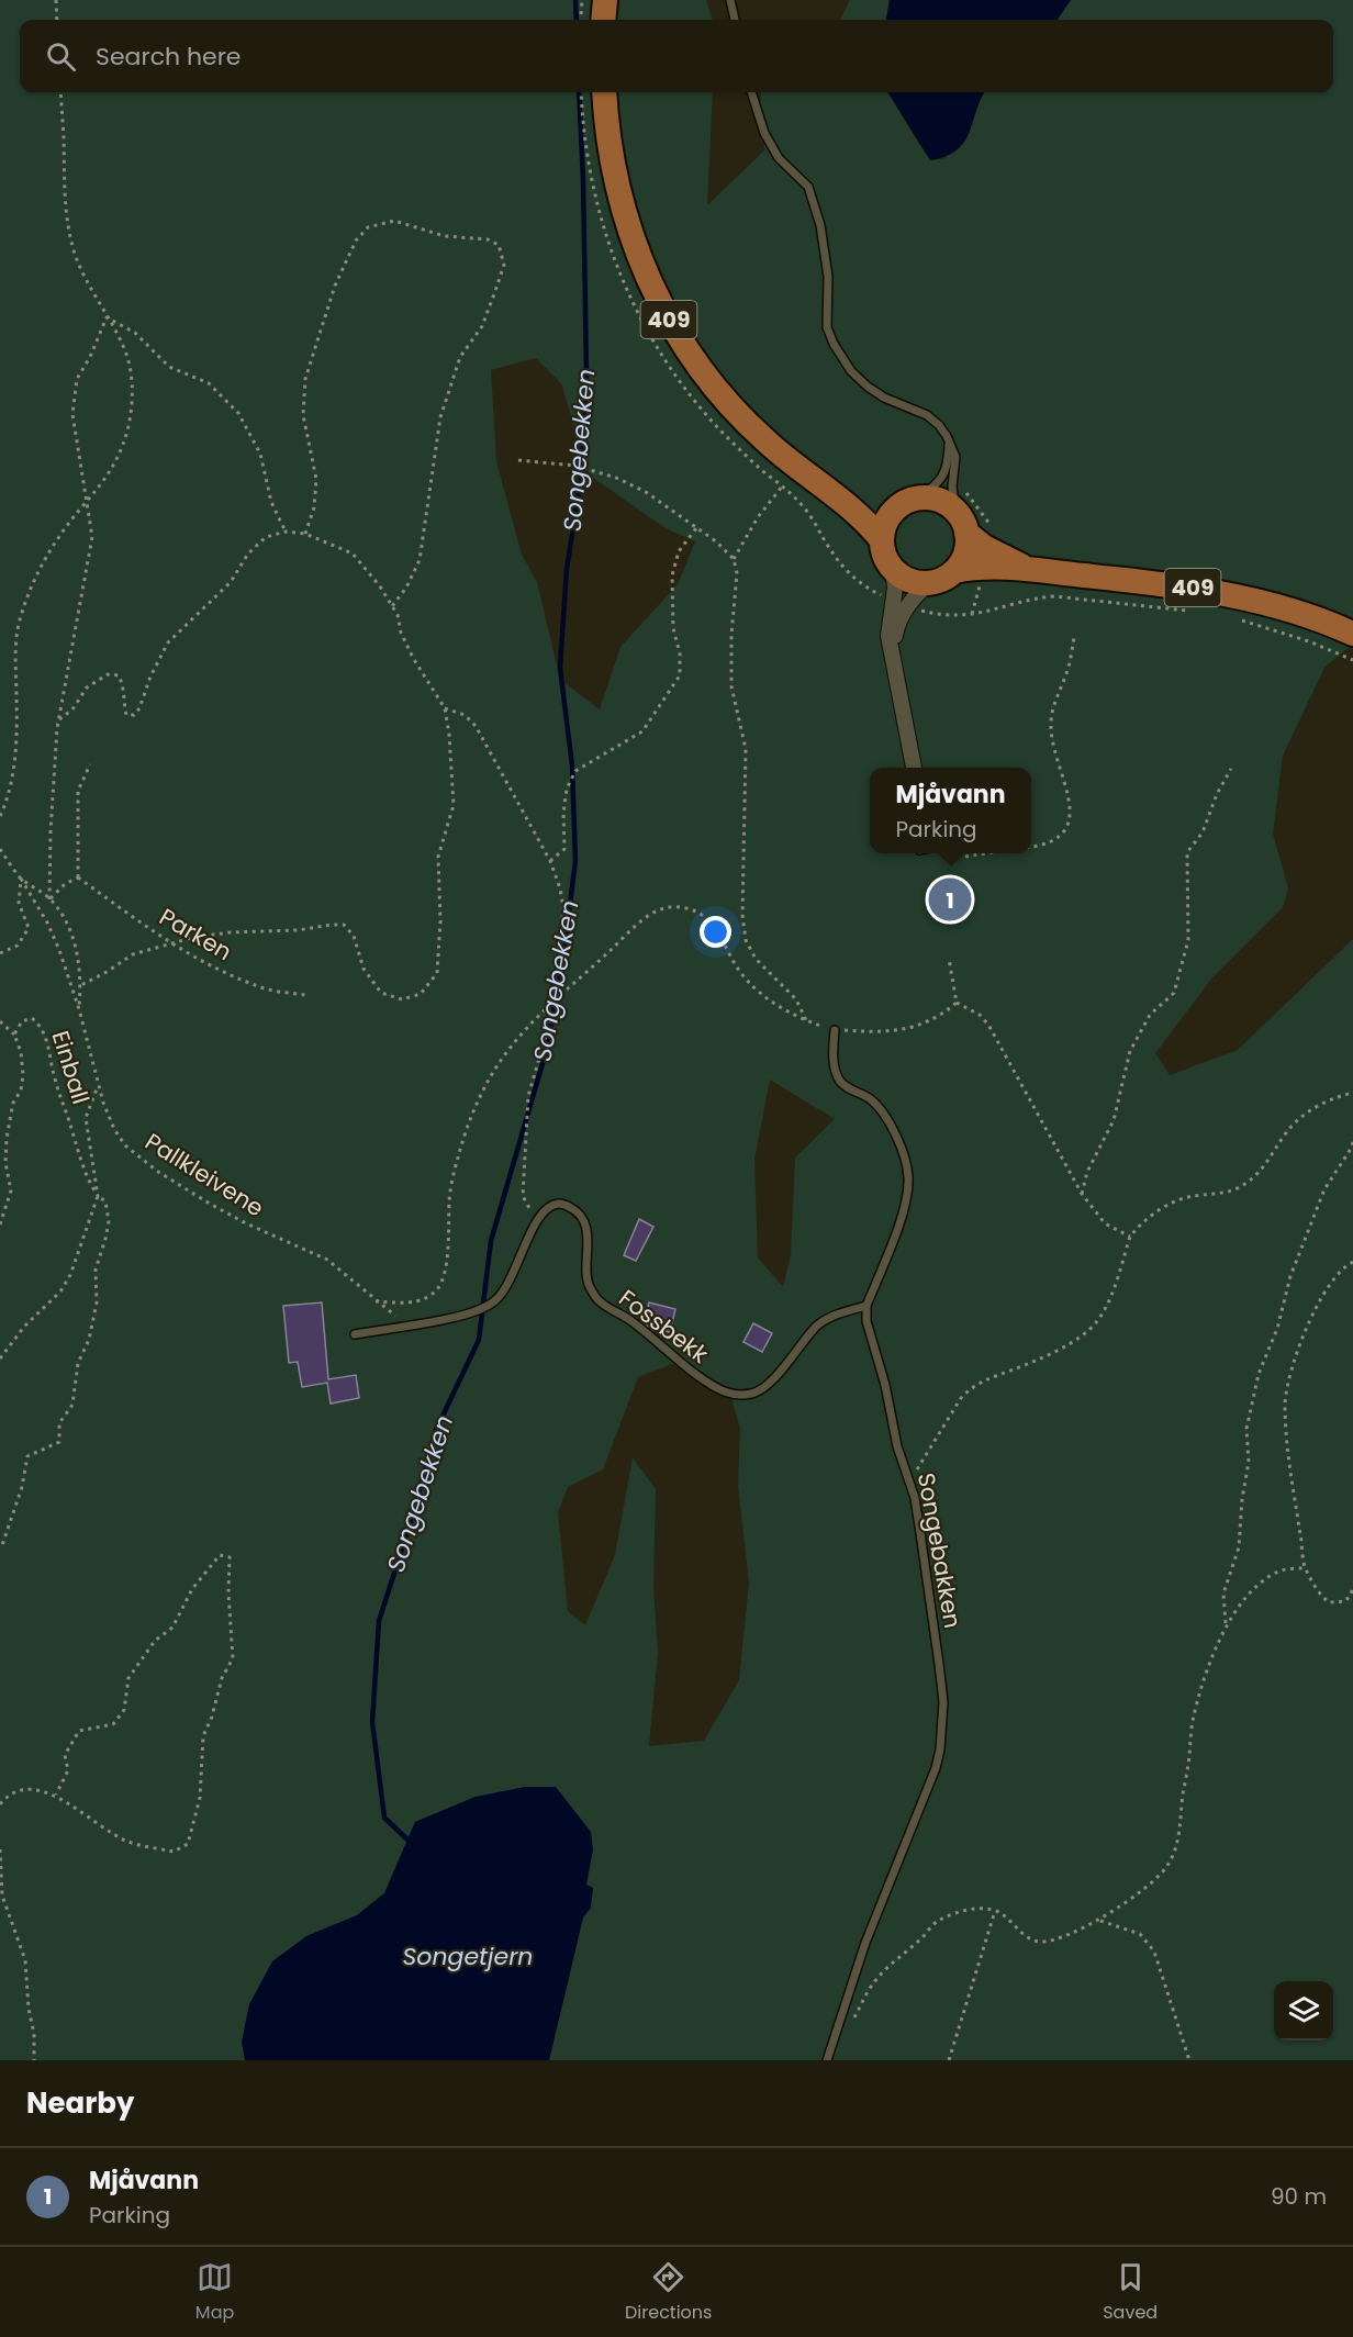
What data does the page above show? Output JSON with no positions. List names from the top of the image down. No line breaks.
{"streets":{"main road":["409"],"lane":["Fossbekk","Songebakken"],"path":["Parken","Einball","Pallkleivene"]},"crossings":[["Einball","Pallkleivene"],["Fossbekk","Songebakken"]],"water":["Songebekken","Songetjern"],"page":{"search":"Search here","popup":["Mjåvann","Parking"],"pins":"1","heading":"Nearby","list":[{"mark":"1","name":"Mjåvann","note":"Parking","value":"90 m"}],"nav":["Map","Directions","Saved"]}}
